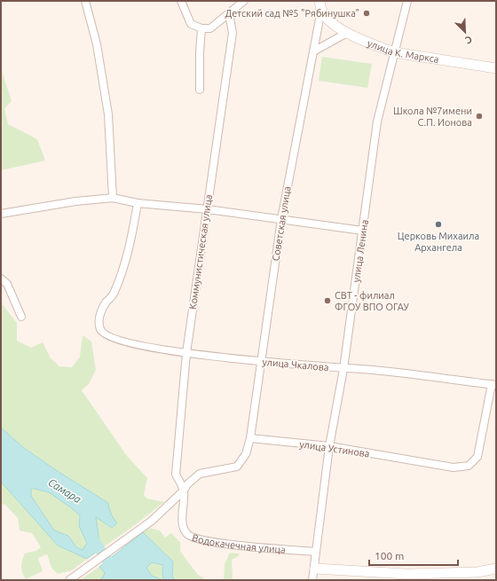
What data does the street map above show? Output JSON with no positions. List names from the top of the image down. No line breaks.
{"streets":{"main road":["улица К. Маркса"],"street":["Советская улица","улица Ленина","Коммунистическая улица","улица Чкалова","улица Устинова","Водокачечная улица"]},"crossings":[["улица К. Маркса","Советская улица"],["улица К. Маркса","улица Ленина"],["Советская улица","улица Чкалова"],["Советская улица","улица Устинова"],["улица Ленина","улица Чкалова"],["улица Ленина","улица Устинова"],["улица Ленина","Водокачечная улица"],["Коммунистическая улица","улица Чкалова"],["Коммунистическая улица","Водокачечная улица"],["улица Чкалова","улица Устинова"]],"water":["Самара"],"places":["Детский сад №5 \"Рябинушка\"","Школа №7имени С.П. Ионова","Церковь Михаила Архангела","СВТ - филиал ФГОУ ВПО ОГАУ"],"scale_bar":"100 m","north":"bottom right"}
